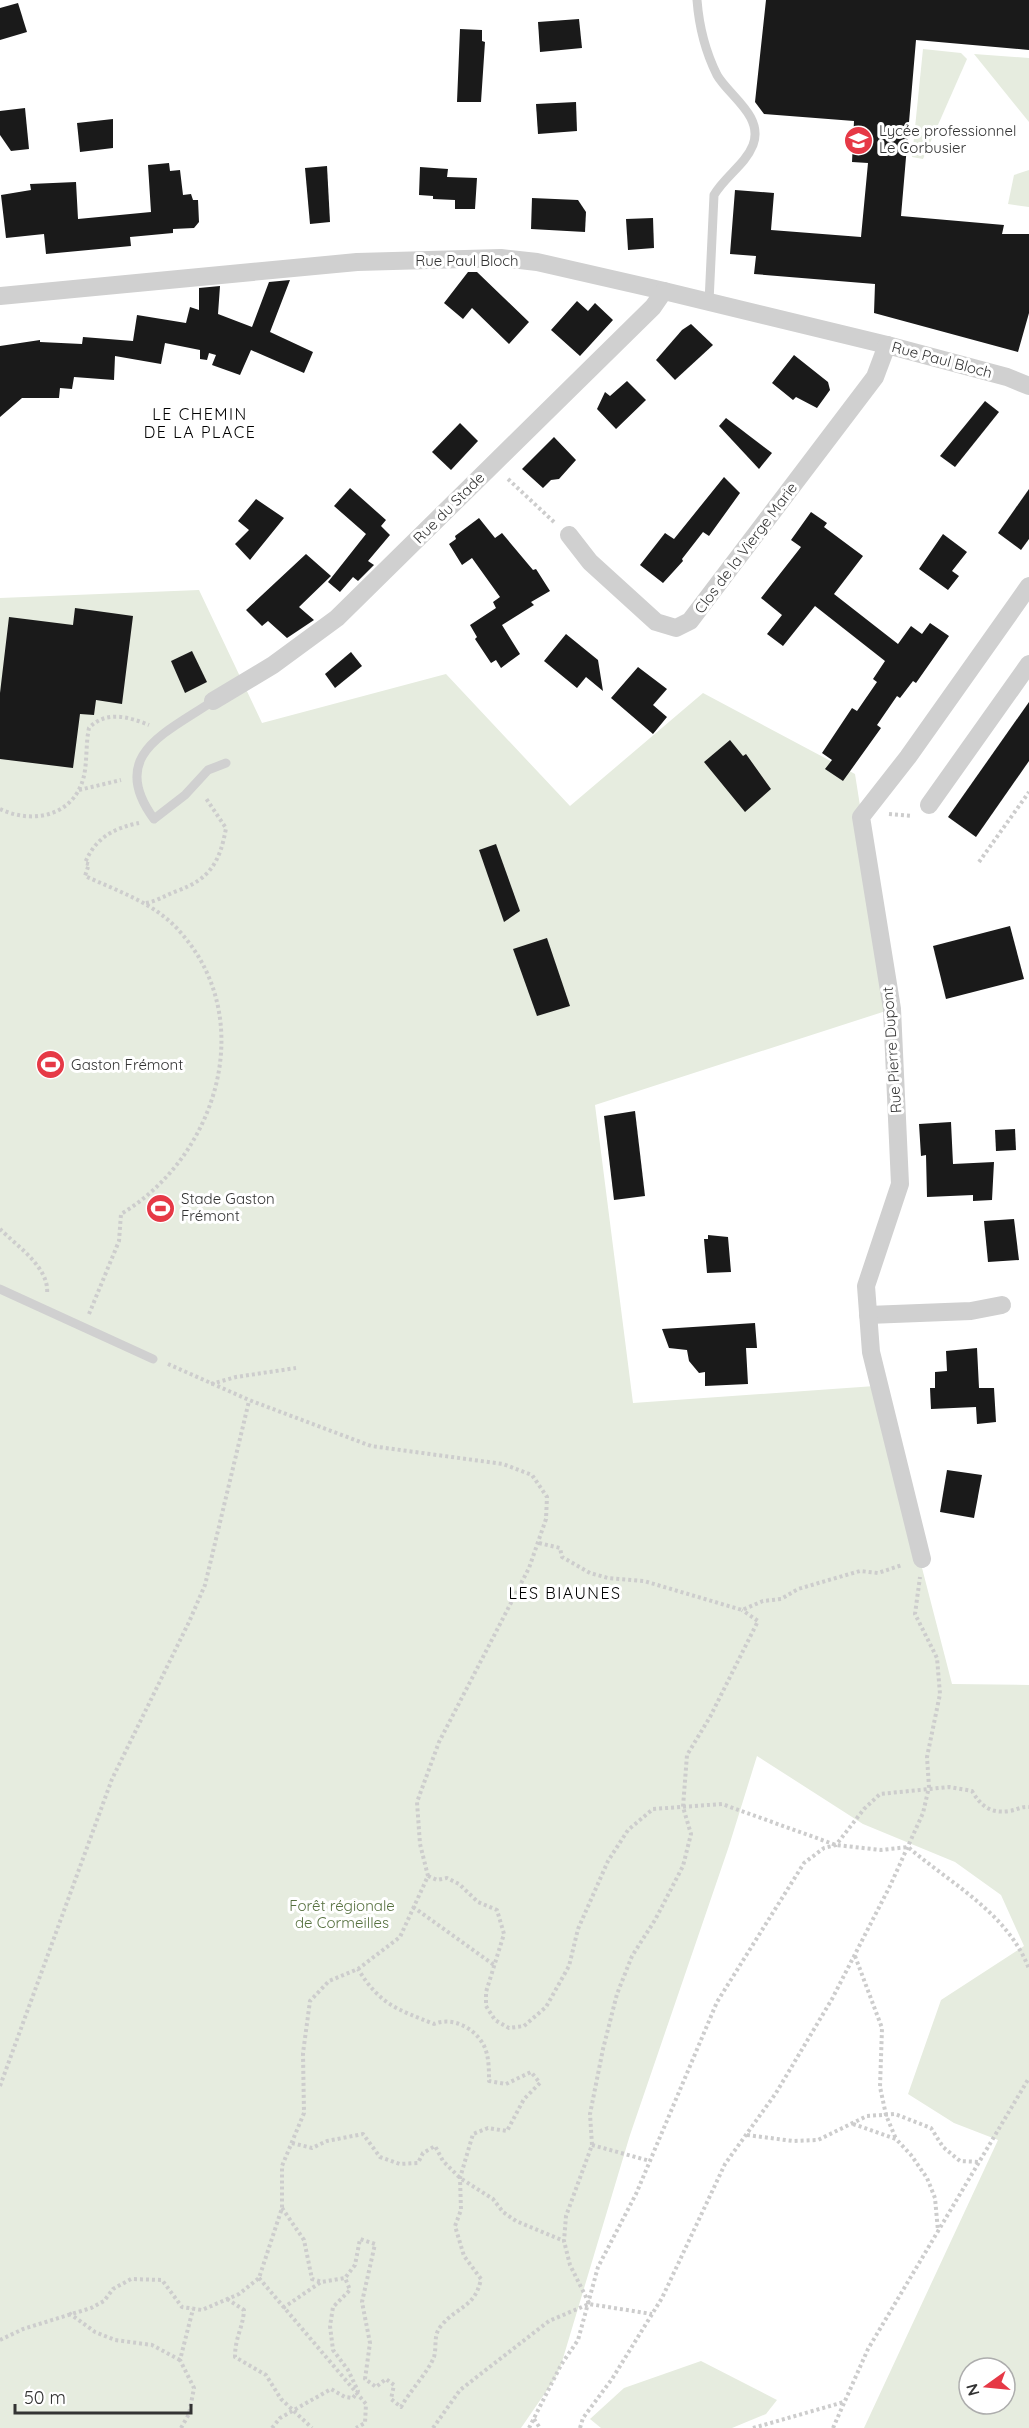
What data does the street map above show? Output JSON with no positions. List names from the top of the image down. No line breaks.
{"streets":{"street":["Rue Paul Bloch","Rue du Stade","Clos de la Vierge Marie","Rue Pierre Dupont"]},"crossings":[["Rue Paul Bloch","Rue du Stade"],["Rue Paul Bloch","Clos de la Vierge Marie"]],"districts":["LE CHEMIN DE LA PLACE","LES BIAUNES"],"parks":["Forêt régionale de Cormeilles"],"places":{"school or university":["Lycée professionnel Le Corbusier"],"sports":["Gaston Frémont","Stade Gaston Frémont"]},"scale_bar":"50 m","north":"left"}
